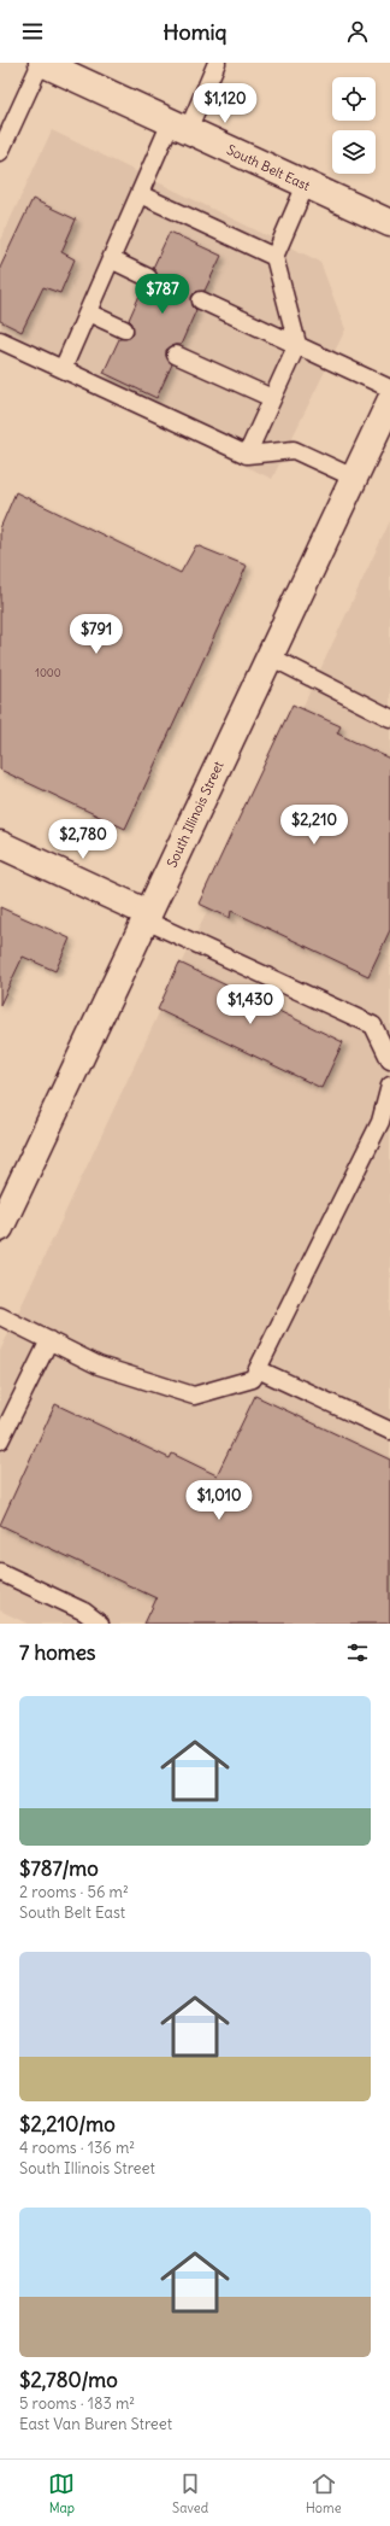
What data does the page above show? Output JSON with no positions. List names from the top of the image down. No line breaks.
{"streets":{"main road":["South Belt East","South Illinois Street"]},"house_numbers":["1000"],"page":{"header":"Homiq","price":["$1,120","$787","$791","$2,210","$2,780","$1,430","$1,010"],"heading":"7 homes","list":[{"name":"$787/mo","note":"2 rooms · 56 m² · South Belt East"},{"name":"$2,210/mo","note":"4 rooms · 136 m² · South Illinois Street"},{"name":"$2,780/mo","note":"5 rooms · 183 m² · East Van Buren Street"}],"tabs":["Map","Saved","Home"]}}
